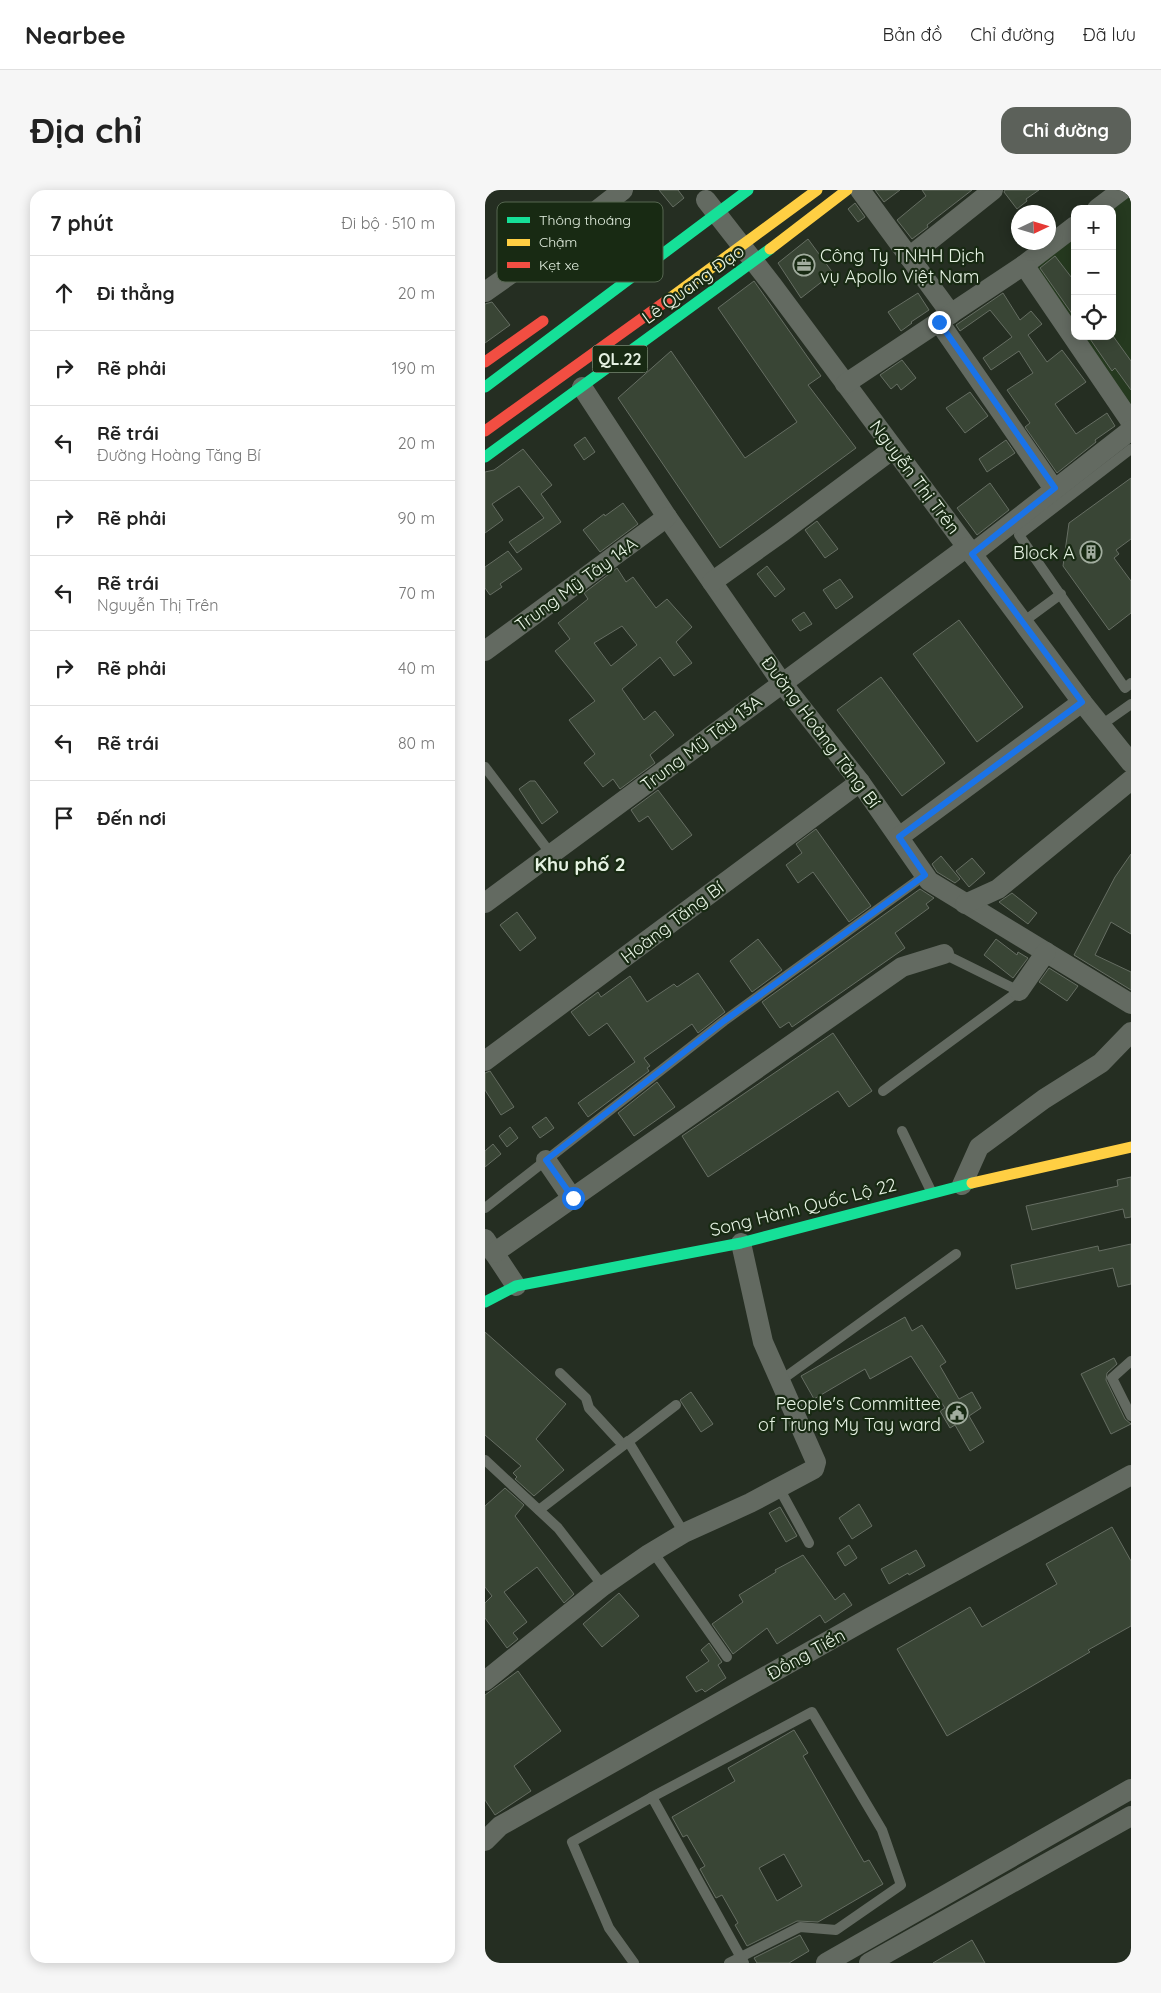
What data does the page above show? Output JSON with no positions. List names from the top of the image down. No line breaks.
{"streets":{"main road":["Lê Quang Đạo","QL.22","Song Hành Quốc Lộ 22"],"street":["Nguyễn Thị Trên","Trung Mỹ Tây 14A","Đường Hoàng Tăng Bí","Trung Mỹ Tây 13A","Hoàng Tăng Bí","Đồng Tiến"]},"crossings":[["Lê Quang Đạo","Nguyễn Thị Trên"],["Lê Quang Đạo","Đường Hoàng Tăng Bí"],["Nguyễn Thị Trên","Trung Mỹ Tây 13A"],["Trung Mỹ Tây 14A","Đường Hoàng Tăng Bí"],["Đường Hoàng Tăng Bí","Trung Mỹ Tây 13A"],["Đường Hoàng Tăng Bí","Hoàng Tăng Bí"]],"districts":["Khu phố 2"],"places":{"office":["Công Ty TNHH Dịch vụ Apollo Việt Nam"],"building":["Block A"],"public building":["People's Committee of Trung My Tay ward"]},"legend":["Thông thoáng","Chậm","Kẹt xe"],"north":"right","page":{"header":"Nearbee","nav":["Bản đồ","Chỉ đường","Đã lưu"],"buttons":"Chỉ đường","title":"Địa chỉ","heading":["7 phút","Đi bộ · 510 m"],"map_buttons":["+","−"],"list":[["Đi thẳng","20 m"],["Rẽ phải","190 m"],["Rẽ trái","Đường Hoàng Tăng Bí","20 m"],["Rẽ phải","90 m"],["Rẽ trái","Nguyễn Thị Trên","70 m"],["Rẽ phải","40 m"],["Rẽ trái","80 m"],"Đến nơi"]}}
